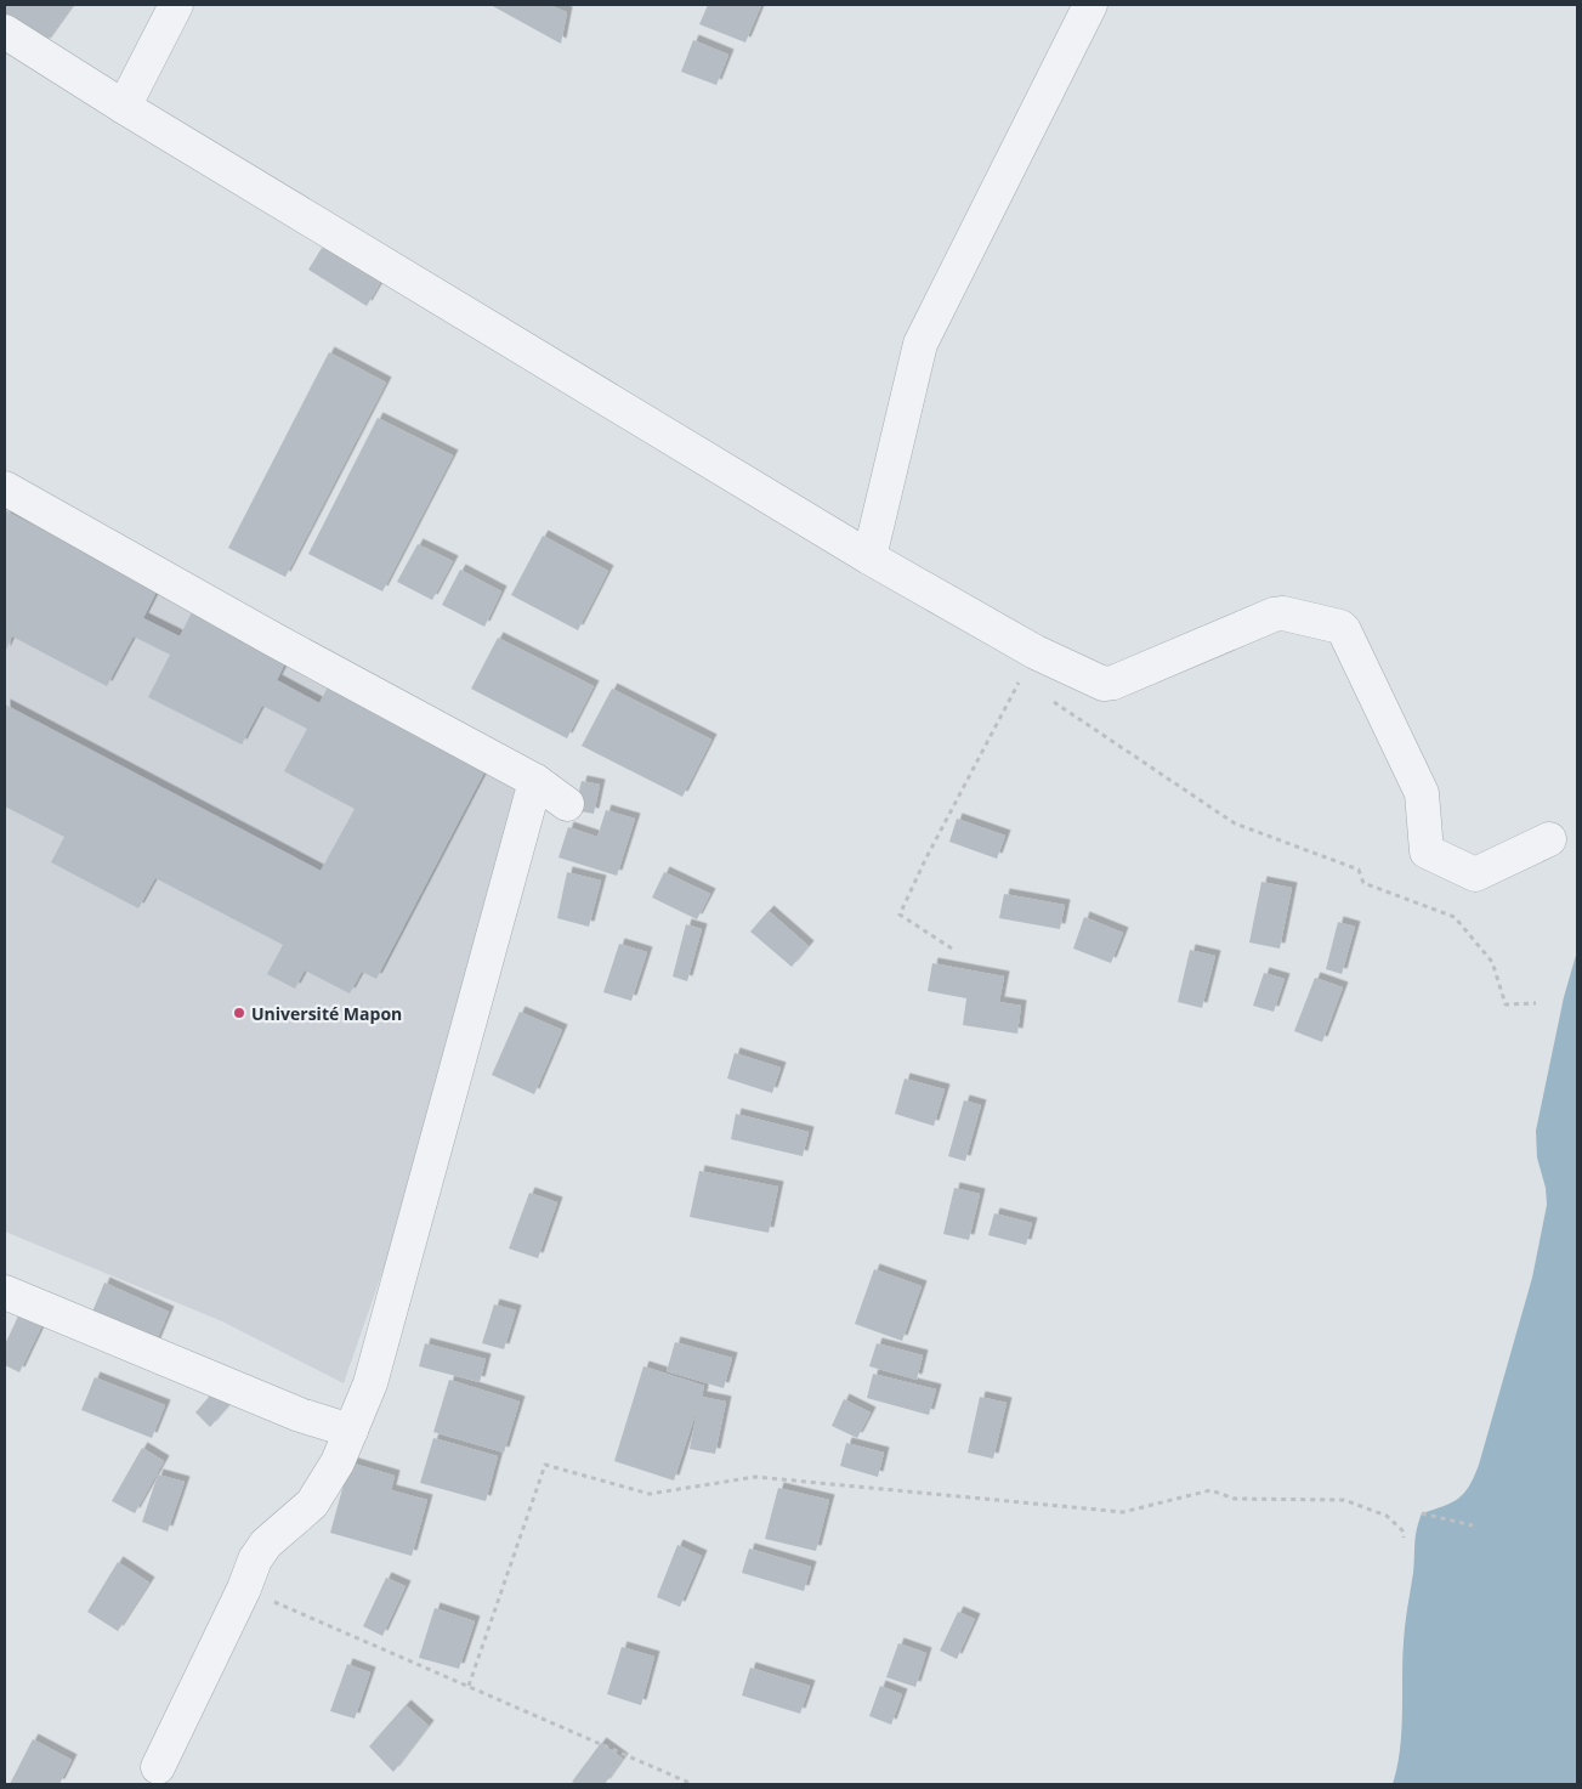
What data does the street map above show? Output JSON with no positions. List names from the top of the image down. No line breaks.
{"places":["Université Mapon"]}
